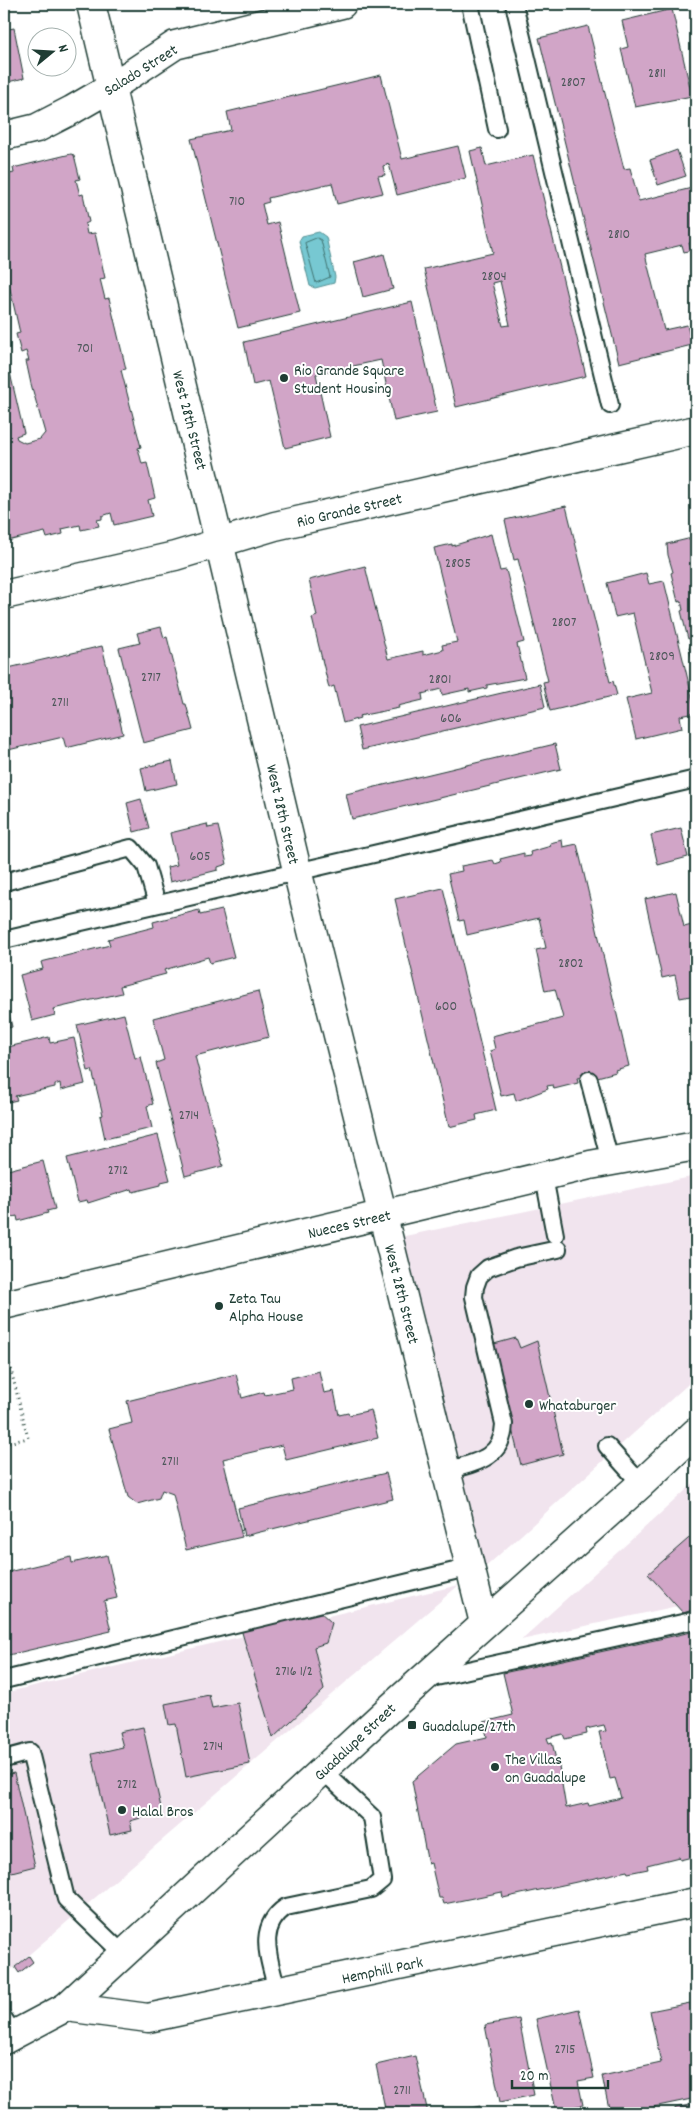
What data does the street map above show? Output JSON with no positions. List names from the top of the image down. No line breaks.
{"streets":{"street":["Salado Street","West 28th Street","Rio Grande Street","Nueces Street","Guadalupe Street","Hemphill Park"]},"crossings":[["Salado Street","West 28th Street"],["West 28th Street","Rio Grande Street"],["West 28th Street","Nueces Street"],["West 28th Street","Guadalupe Street"],["Guadalupe Street","Hemphill Park"]],"places":{"other":["Rio Grande Square Student Housing","Zeta Tau Alpha House","Whataburger","The Villas on Guadalupe","Halal Bros"],"transit":["Guadalupe/27th"]},"house_numbers":["2811","2807","710","2810","2804","701","2805","2807","2809","2717","2801","2711","606","605","2802","600","2714","2712","2711","2716 1/2","2714","2712","2715","2711"],"scale_bar":"20 m","north":"right"}
